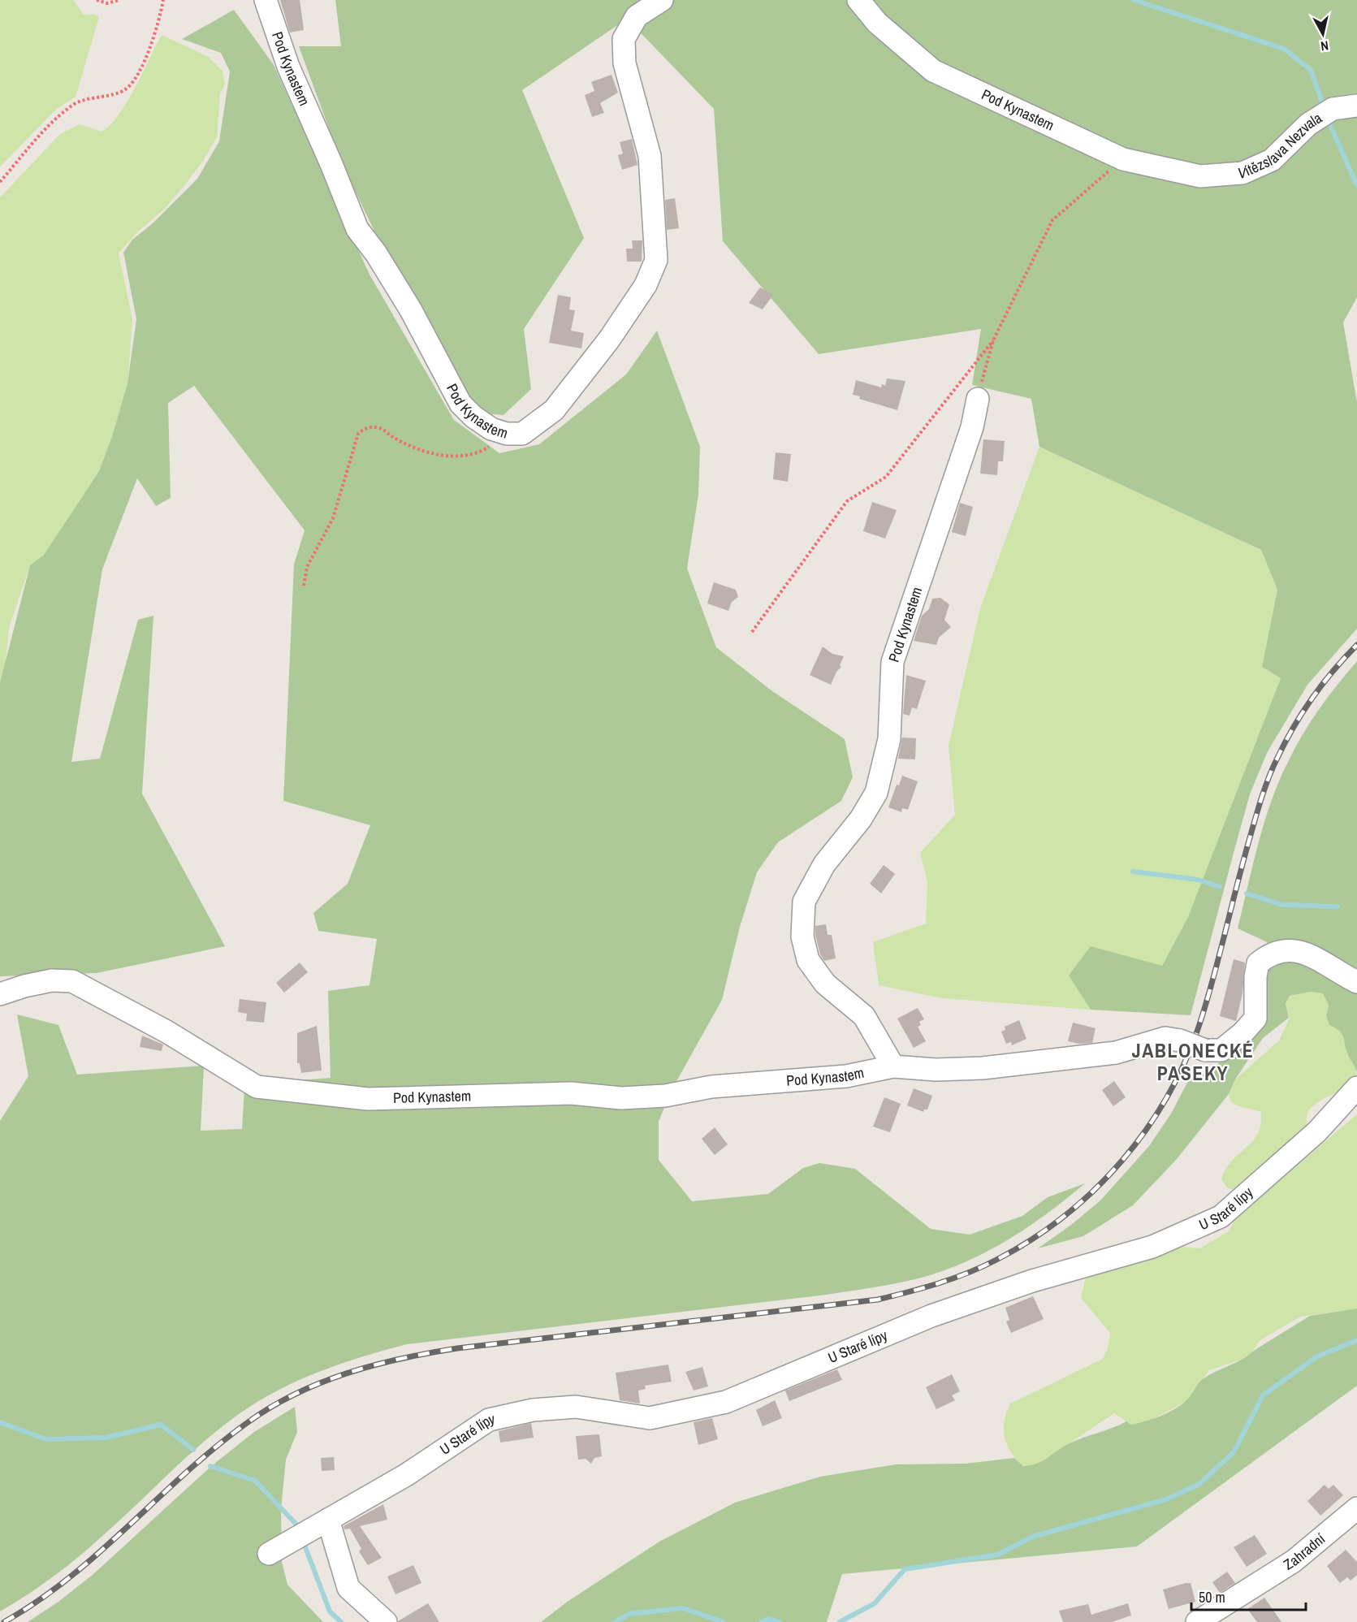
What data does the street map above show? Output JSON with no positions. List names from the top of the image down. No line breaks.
{"streets":{"street":["Pod Kynastem","Vítězslava Nezvala","U Staré lípy","Zahradní"]},"crossings":[["Pod Kynastem","Vítězslava Nezvala"]],"districts":["JABLONECKÉ PASEKY"],"scale_bar":"50 m","north":"bottom"}
